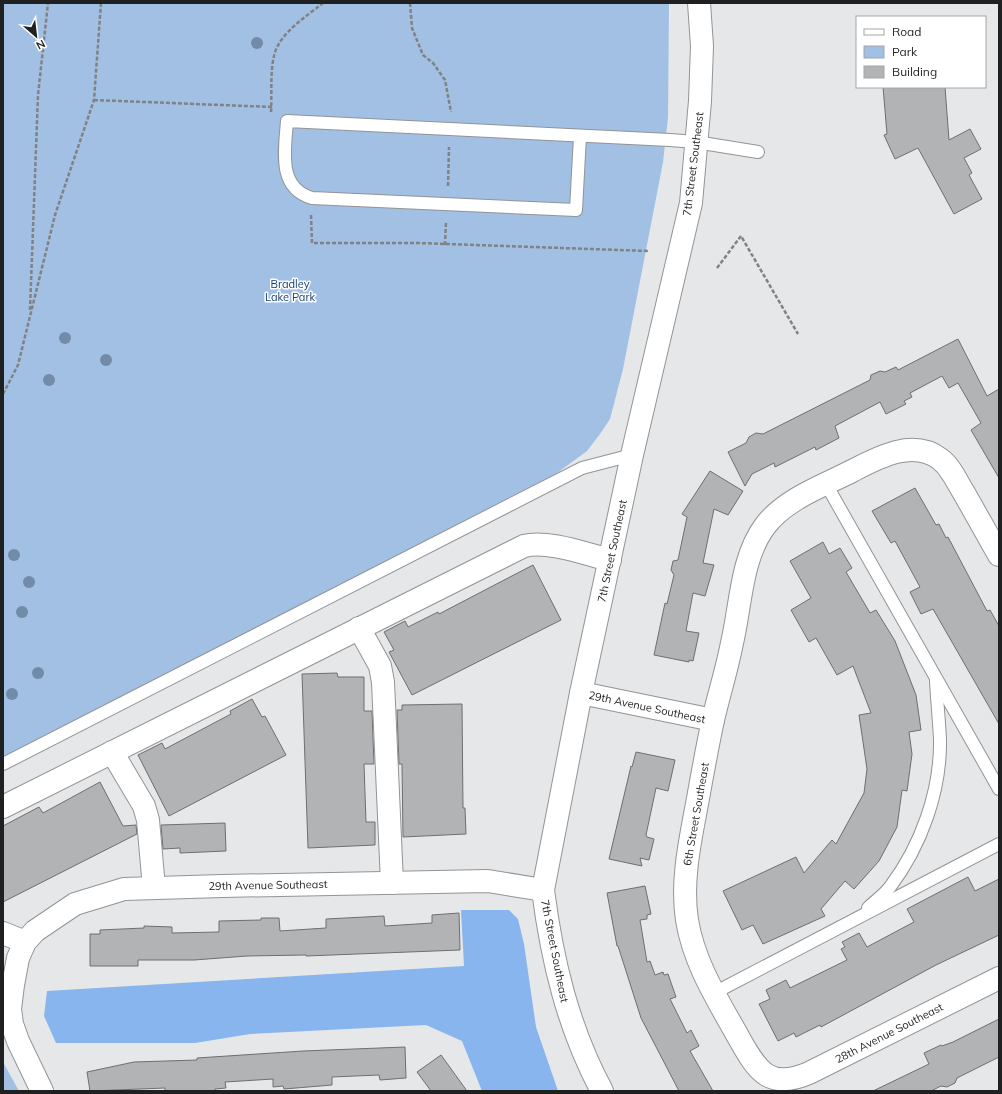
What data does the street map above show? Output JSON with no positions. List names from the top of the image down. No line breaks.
{"streets":{"street":["7th Street Southeast","29th Avenue Southeast","6th Street Southeast","28th Avenue Southeast"]},"crossings":[["7th Street Southeast","29th Avenue Southeast"],["29th Avenue Southeast","6th Street Southeast"],["6th Street Southeast","28th Avenue Southeast"]],"parks":["Bradley Lake Park"],"legend":["Road","Park","Building"],"north":"bottom right"}
